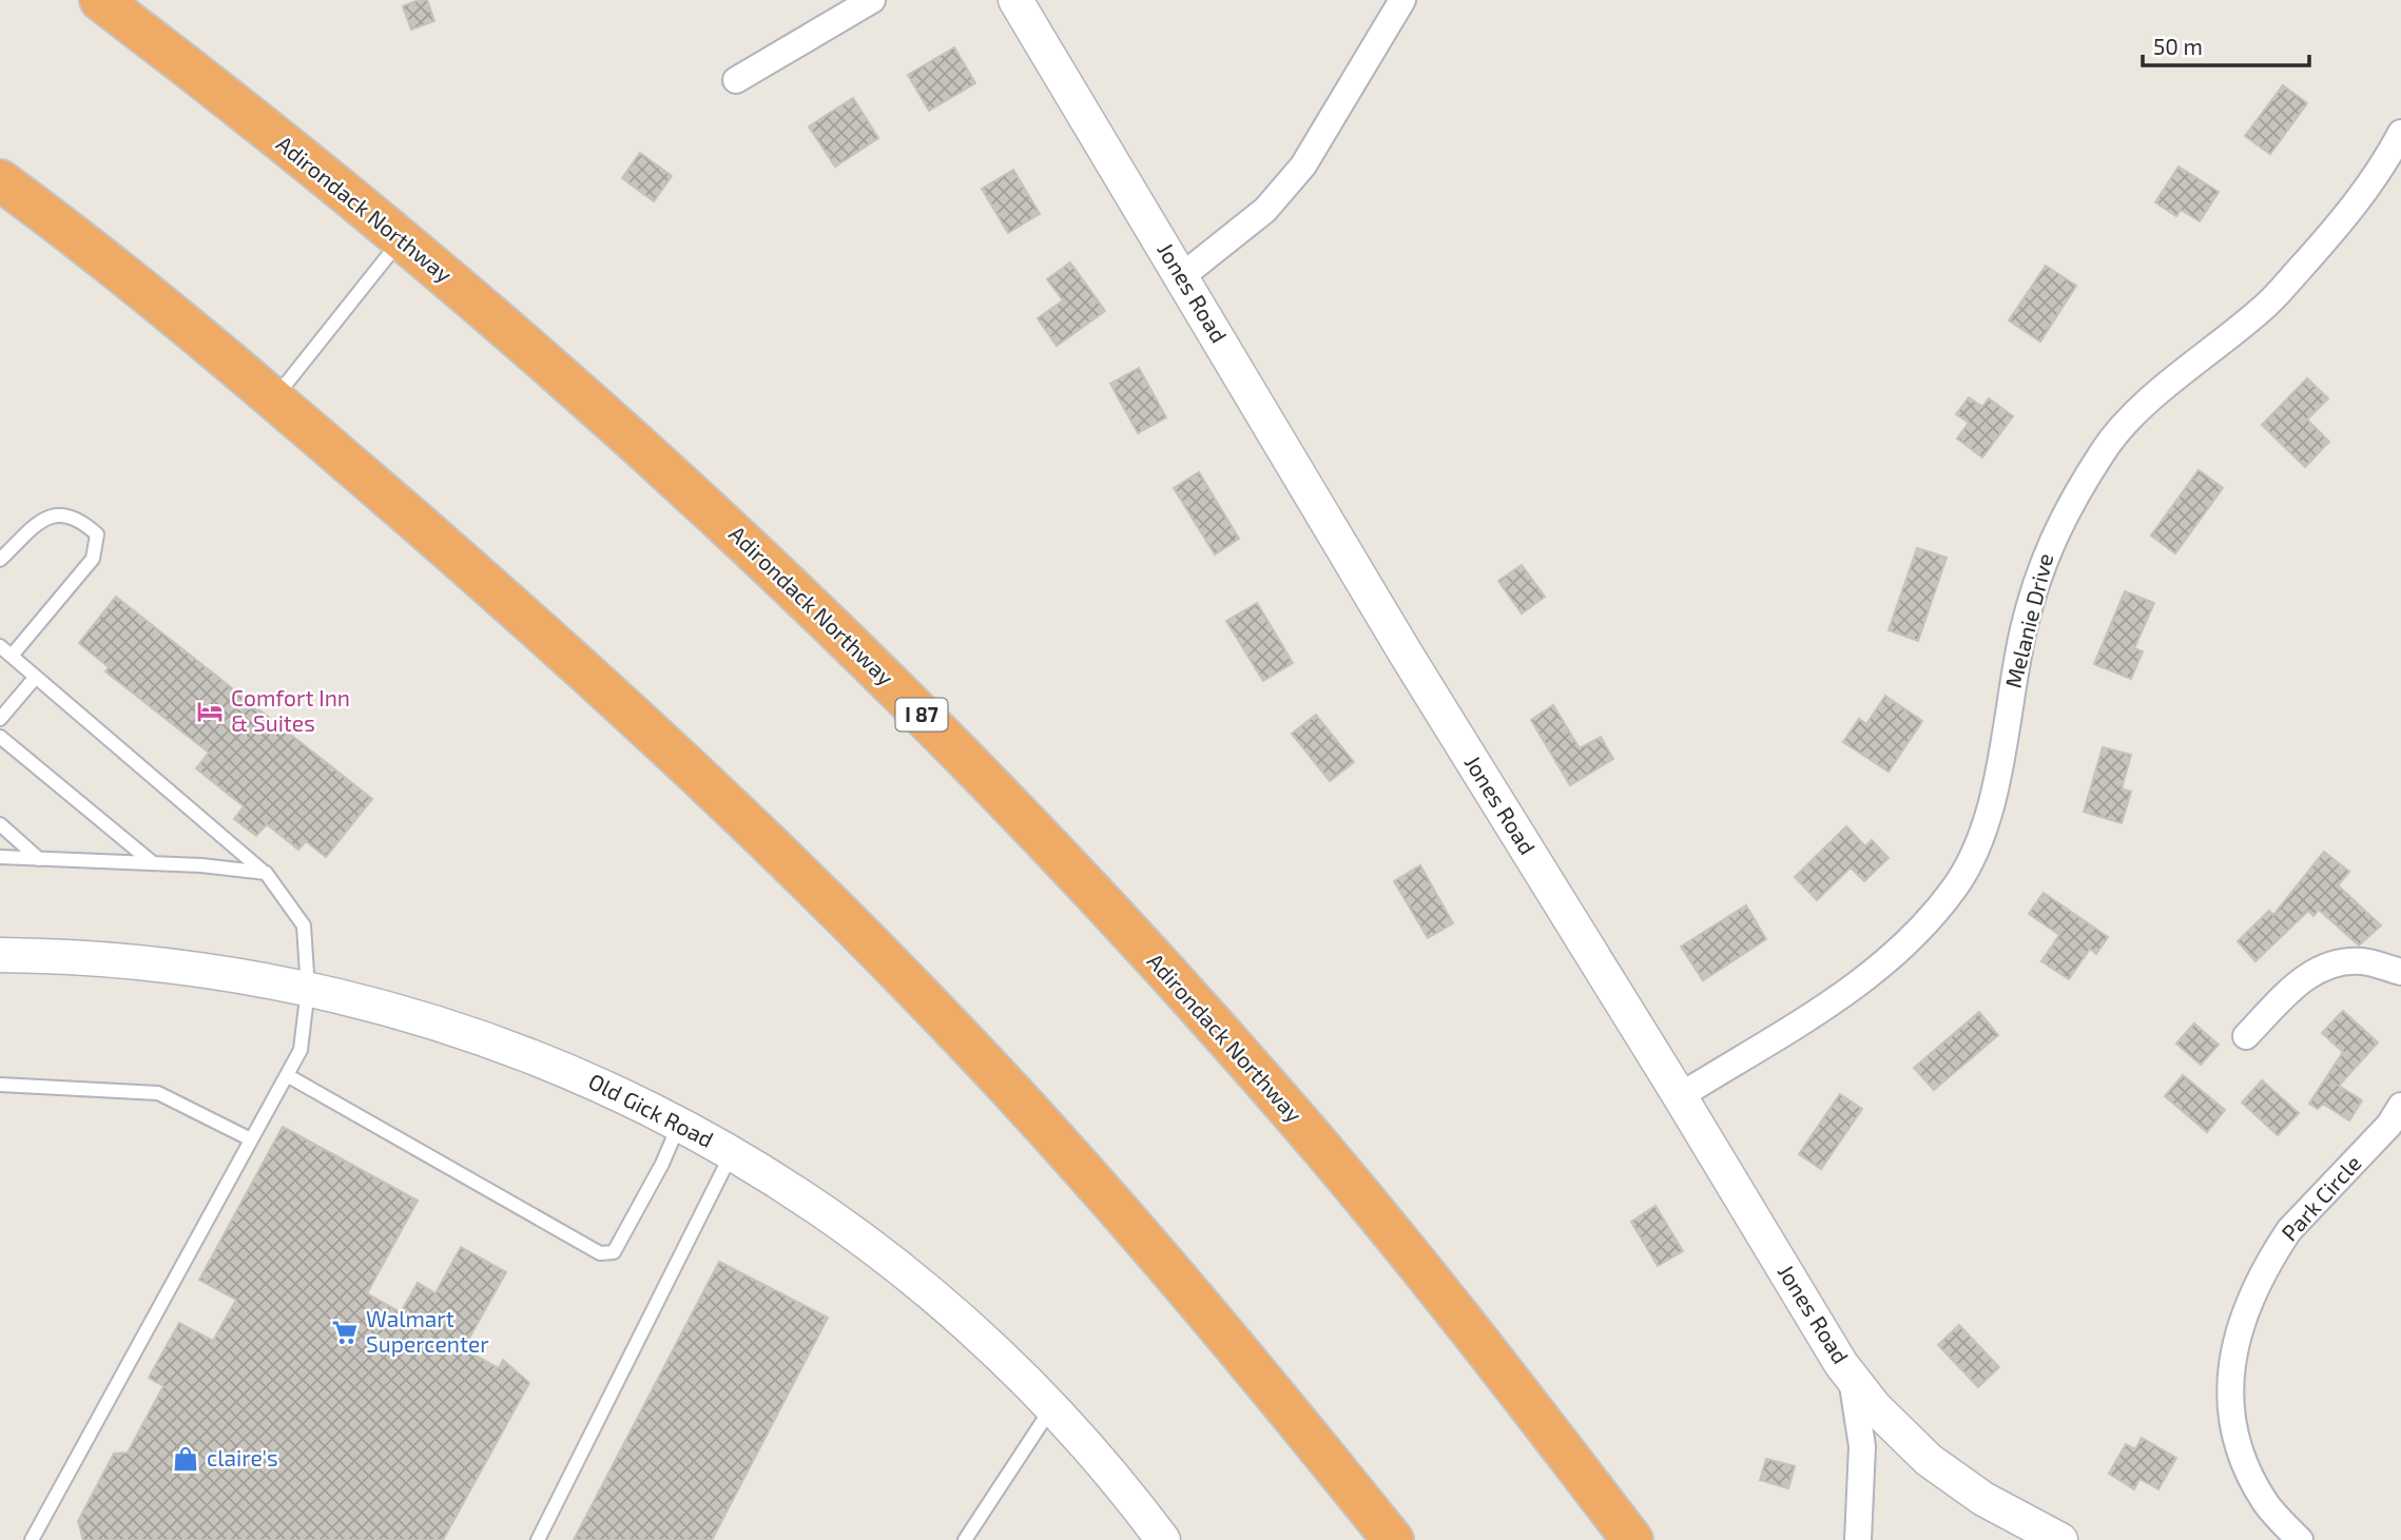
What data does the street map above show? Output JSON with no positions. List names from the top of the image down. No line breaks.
{"streets":{"highway":["Adirondack Northway","I 87"],"street":["Jones Road","Melanie Drive","Old Gick Road","Park Circle"]},"crossings":[["Jones Road","Melanie Drive"]],"places":{"hotel":["Comfort Inn & Suites"],"supermarket":["Walmart Supercenter"],"shop":["claire's"]},"scale_bar":"50 m"}
